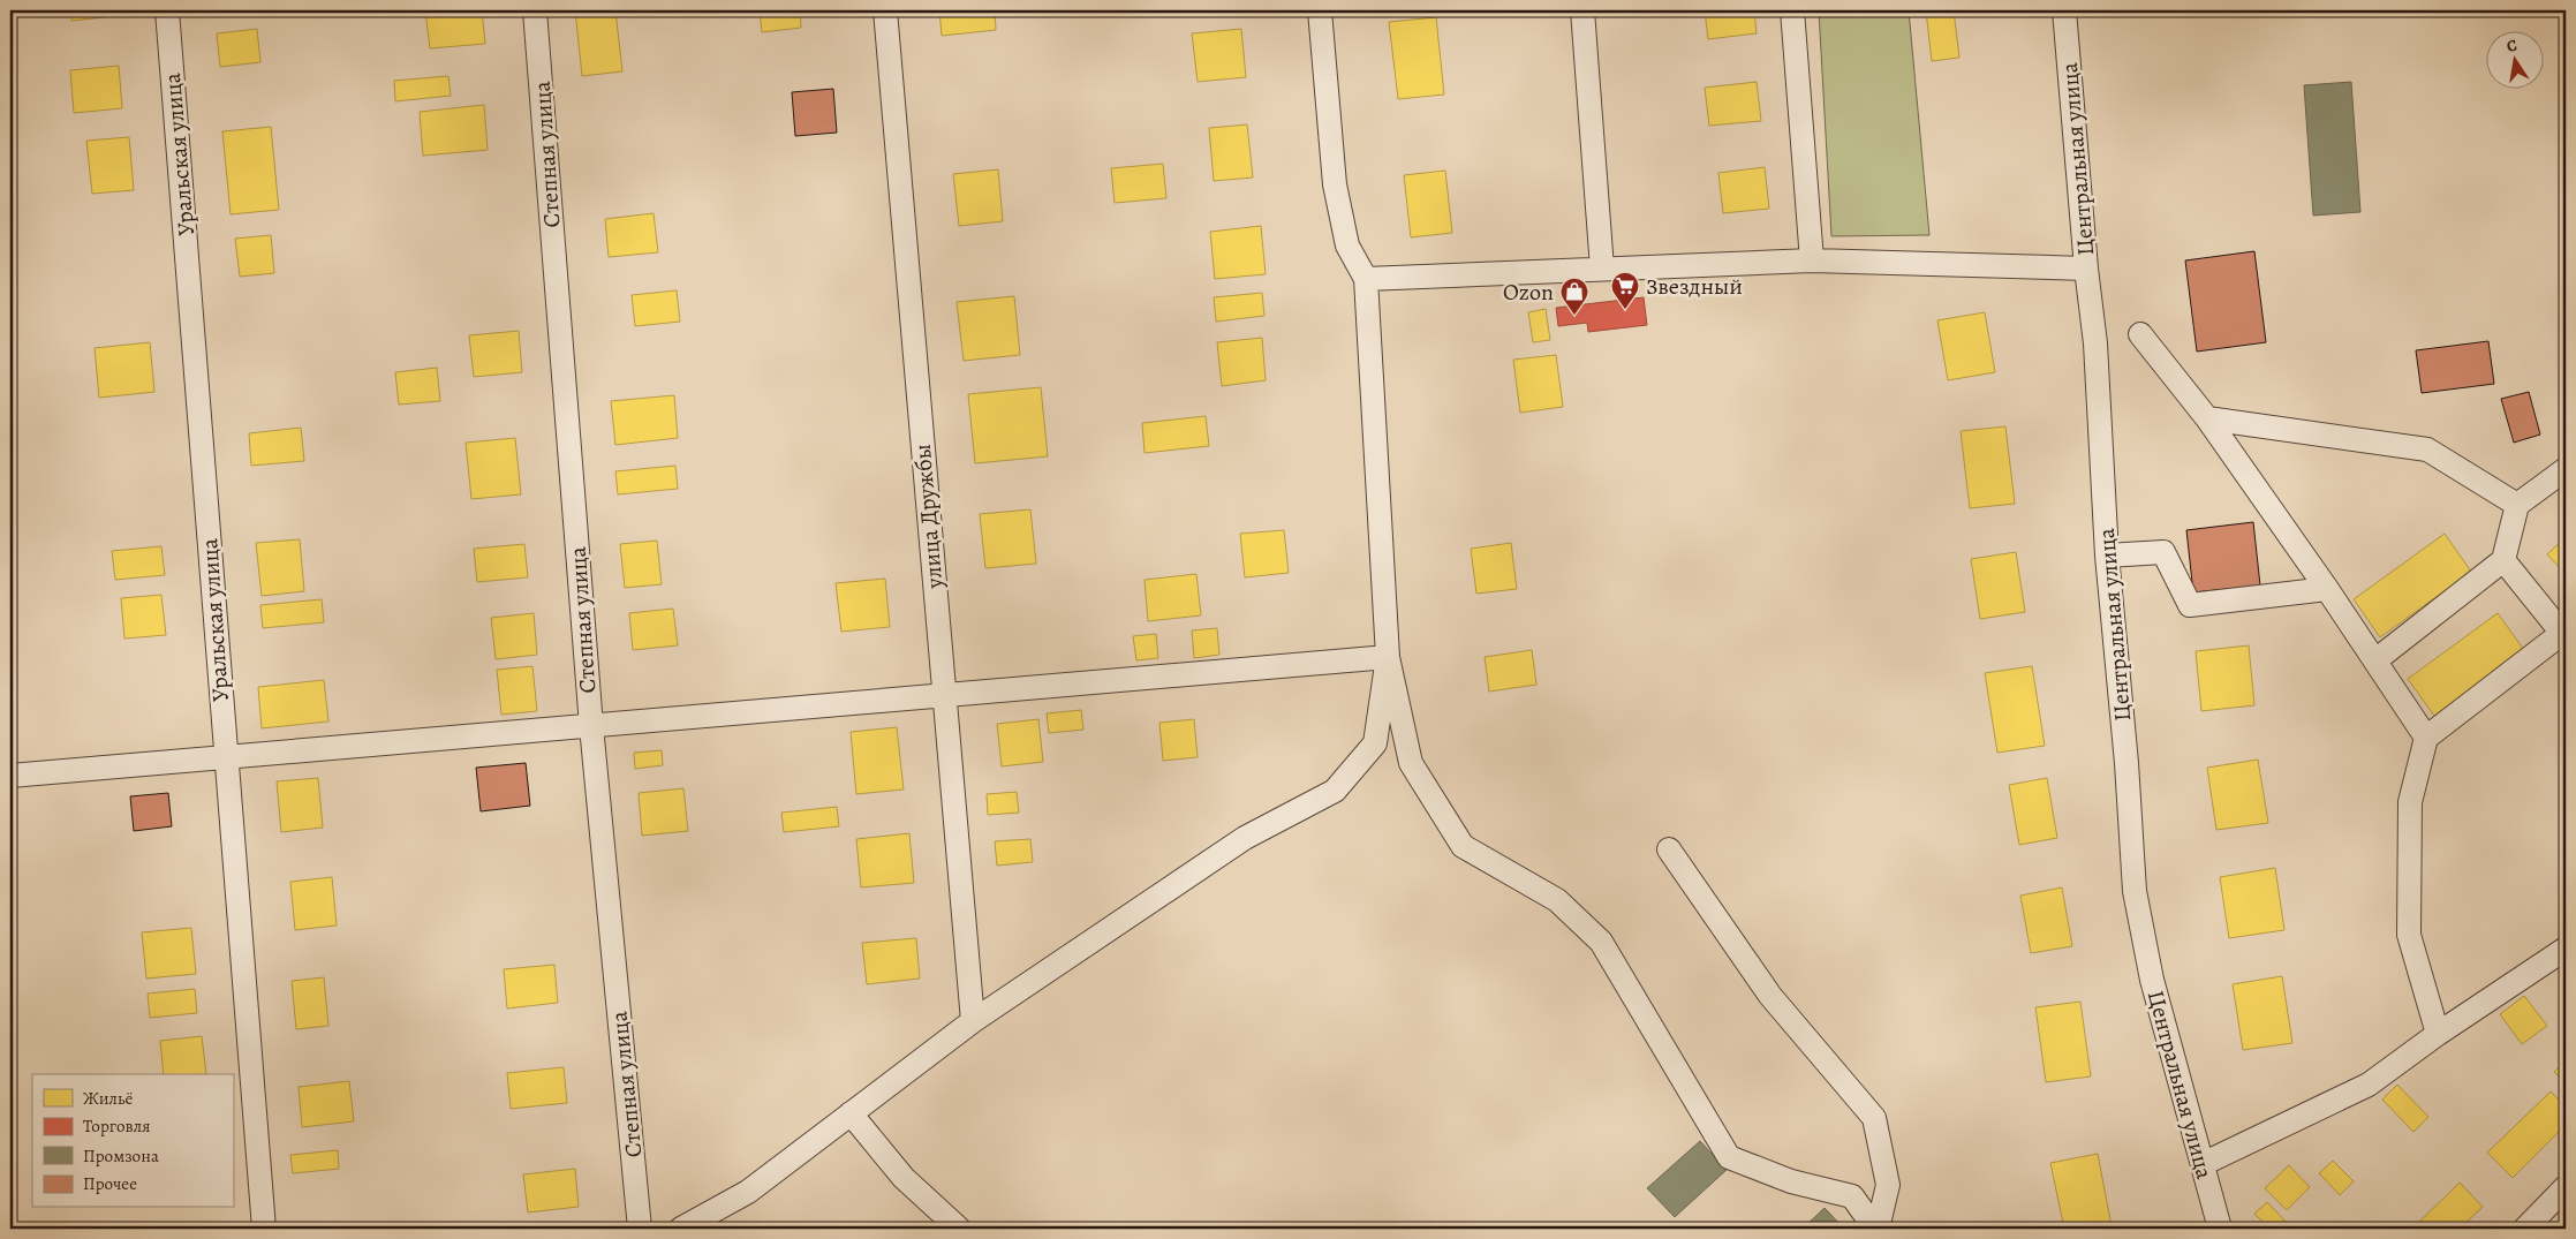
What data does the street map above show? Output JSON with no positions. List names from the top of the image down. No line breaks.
{"streets":{"street":["Уральская улица","Степная улица","Центральная улица","улица Дружбы"]},"places":{"supermarket":["Звездный"],"shop":["Ozon"]},"legend":["Жильё","Торговля","Промзона","Прочее"],"north":"top"}
